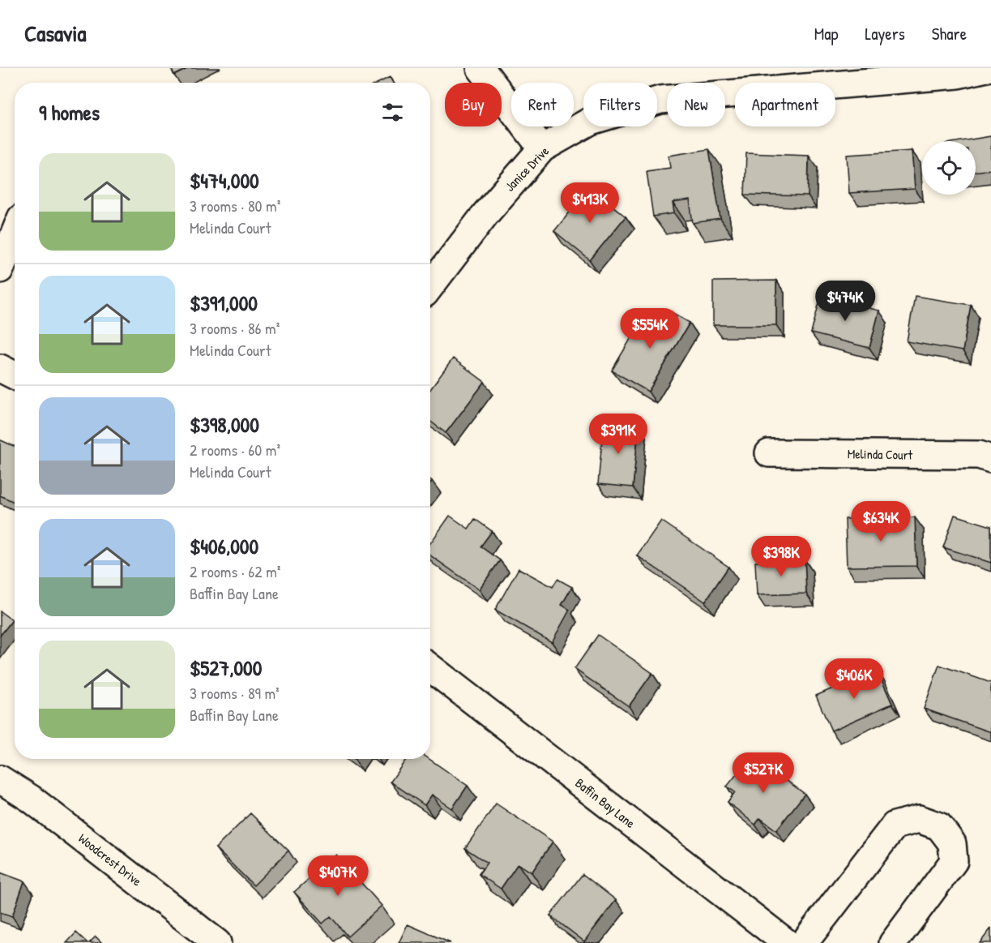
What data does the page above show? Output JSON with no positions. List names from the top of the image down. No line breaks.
{"streets":{"street":["Janice Drive","Melinda Court","Baffin Bay Lane","Woodcrest Drive"]},"page":{"header":"Casavia","nav":["Map","Layers","Share"],"chip":["Buy","Rent","Filters","New","Apartment"],"heading":"9 homes","list":[{"name":"$474,000","note":"3 rooms · 80 m² · Melinda Court"},{"name":"$391,000","note":"3 rooms · 86 m² · Melinda Court"},{"name":"$398,000","note":"2 rooms · 60 m² · Melinda Court"},{"name":"$406,000","note":"2 rooms · 62 m² · Baffin Bay Lane"},{"name":"$527,000","note":"3 rooms · 89 m² · Baffin Bay Lane"}],"price":["$413K","$474K","$554K","$391K","$634K","$398K","$406K","$527K","$407K"]}}
